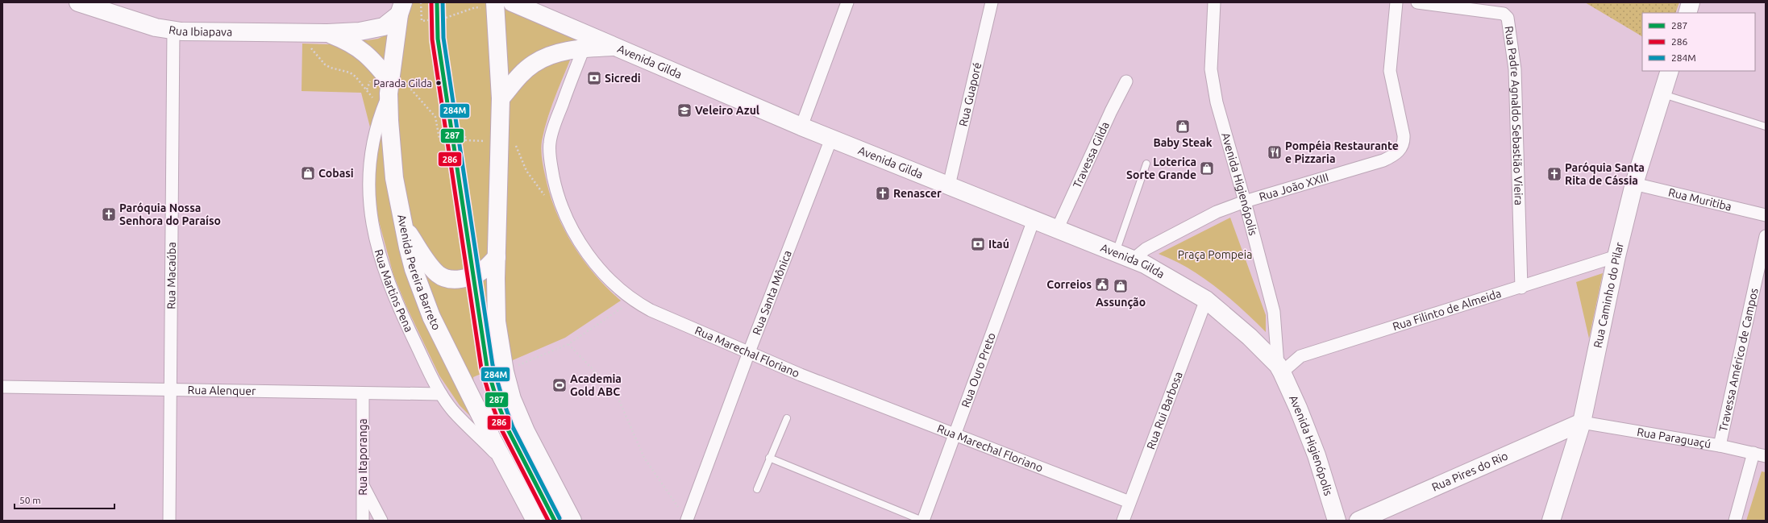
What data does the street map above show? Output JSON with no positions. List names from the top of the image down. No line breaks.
{"streets":{"main road":["Rua Ibiapava","Avenida Gilda","Avenida Higienópolis","Avenida Pereira Barreto","Rua Caminho do Pilar","Rua Pires do Rio"],"street":["Rua Guaporé","Rua Padre Agnaldo Sebastião Vieira","Travessa Gilda","Rua João XXIII","Rua Muritiba","Rua Macaúba","Rua Martins Pena","Rua Santa Mônica","Rua Filinto de Almeida","Rua Marechal Floriano","Travessa Américo de Campos","Rua Ouro Preto","Rua Alenquer","Rua Rui Barbosa","Rua Paraguaçú","Rua Itaporanga"]},"crossings":[["Rua Ibiapava","Avenida Pereira Barreto"],["Rua Ibiapava","Rua Macaúba"],["Rua Ibiapava","Rua Martins Pena"],["Avenida Gilda","Rua Guaporé"],["Avenida Gilda","Travessa Gilda"],["Avenida Gilda","Avenida Higienópolis"],["Avenida Gilda","Rua João XXIII"],["Avenida Gilda","Rua Santa Mônica"],["Avenida Gilda","Rua Filinto de Almeida"],["Avenida Gilda","Rua Ouro Preto"],["Avenida Gilda","Rua Rui Barbosa"],["Rua Padre Agnaldo Sebastião Vieira","Rua Filinto de Almeida"],["Avenida Higienópolis","Rua João XXIII"],["Avenida Higienópolis","Rua Filinto de Almeida"],["Rua Muritiba","Rua Caminho do Pilar"],["Avenida Pereira Barreto","Rua Martins Pena"],["Rua Macaúba","Rua Alenquer"],["Rua Martins Pena","Rua Alenquer"],["Rua Santa Mônica","Rua Marechal Floriano"],["Rua Caminho do Pilar","Rua Filinto de Almeida"],["Rua Caminho do Pilar","Rua Paraguaçú"],["Rua Caminho do Pilar","Rua Pires do Rio"],["Rua Marechal Floriano","Rua Ouro Preto"],["Rua Marechal Floriano","Rua Rui Barbosa"],["Travessa Américo de Campos","Rua Paraguaçú"],["Rua Alenquer","Rua Itaporanga"],["Rua Paraguaçú","Rua Pires do Rio"]],"parks":["Praça Pompeia"],"places":{"bank":["Sicredi","Itaú"],"other":["Parada Gilda"],"school or university":["Veleiro Azul"],"shop":["Baby Steak","Loterica Sorte Grande","Cobasi","Assunção"],"restaurant":["Pompéia Restaurante e Pizzaria"],"church":["Paróquia Santa Rita de Cássia","Renascer","Paróquia Nossa Senhora do Paraíso"],"public building":["Correios"],"sports":["Academia Gold ABC"]},"lines":["transit line 287","transit line 286","transit line 284M"],"legend":["287","286","284M"],"scale_bar":"50 m"}
